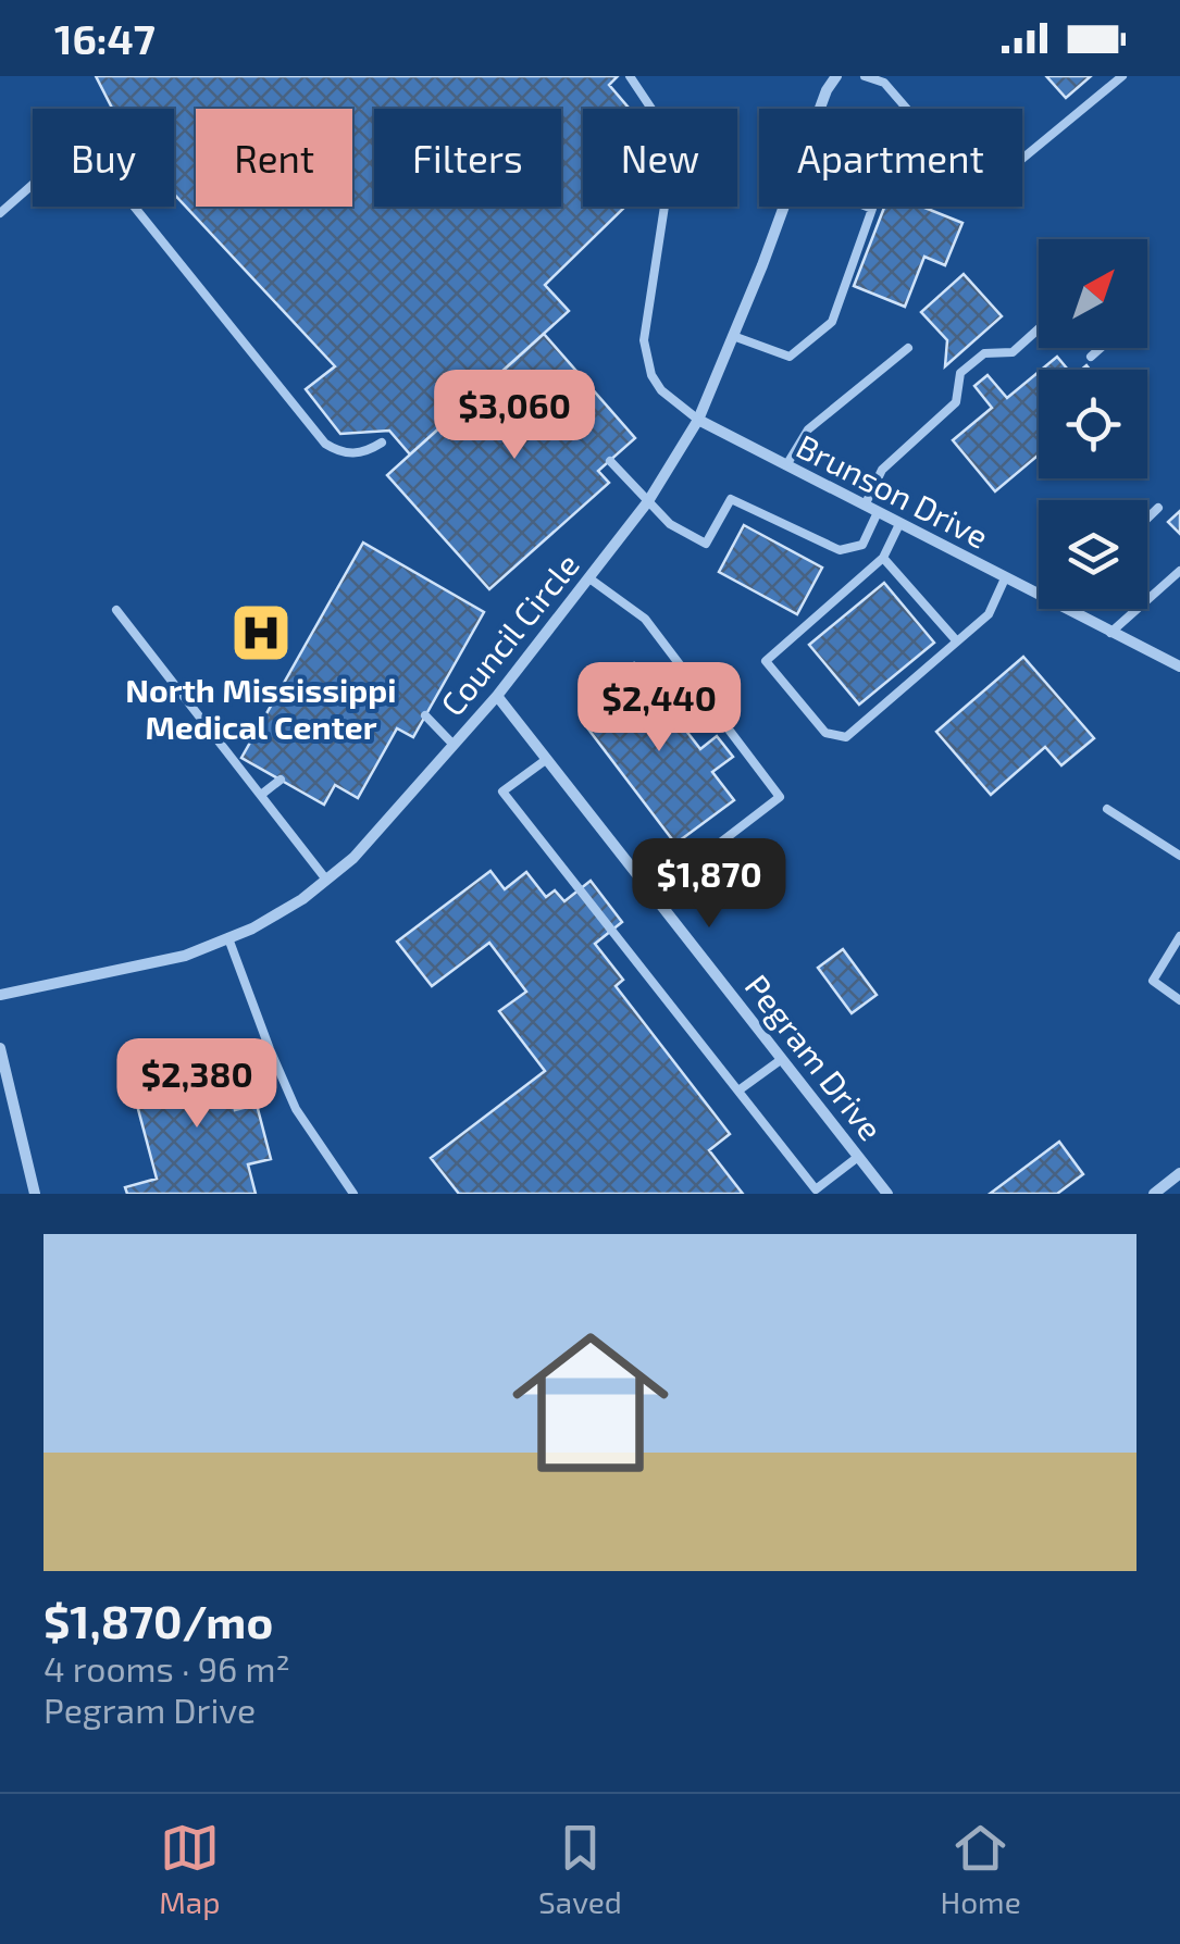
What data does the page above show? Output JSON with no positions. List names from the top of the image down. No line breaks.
{"streets":{"street":["Brunson Drive","Council Circle","Pegram Drive"]},"crossings":[["Brunson Drive","Council Circle"],["Council Circle","Pegram Drive"]],"places":{"hospital":["North Mississippi Medical Center"]},"north":"top right","page":{"status":"16:47","chip":["Buy","Rent","Filters","New","Apartment"],"price":["$3,060","$2,440","$1,870","$2,380"],"list":[{"name":"$1,870/mo","note":"4 rooms · 96 m² · Pegram Drive"}],"tabs":["Map","Saved","Home"]}}
